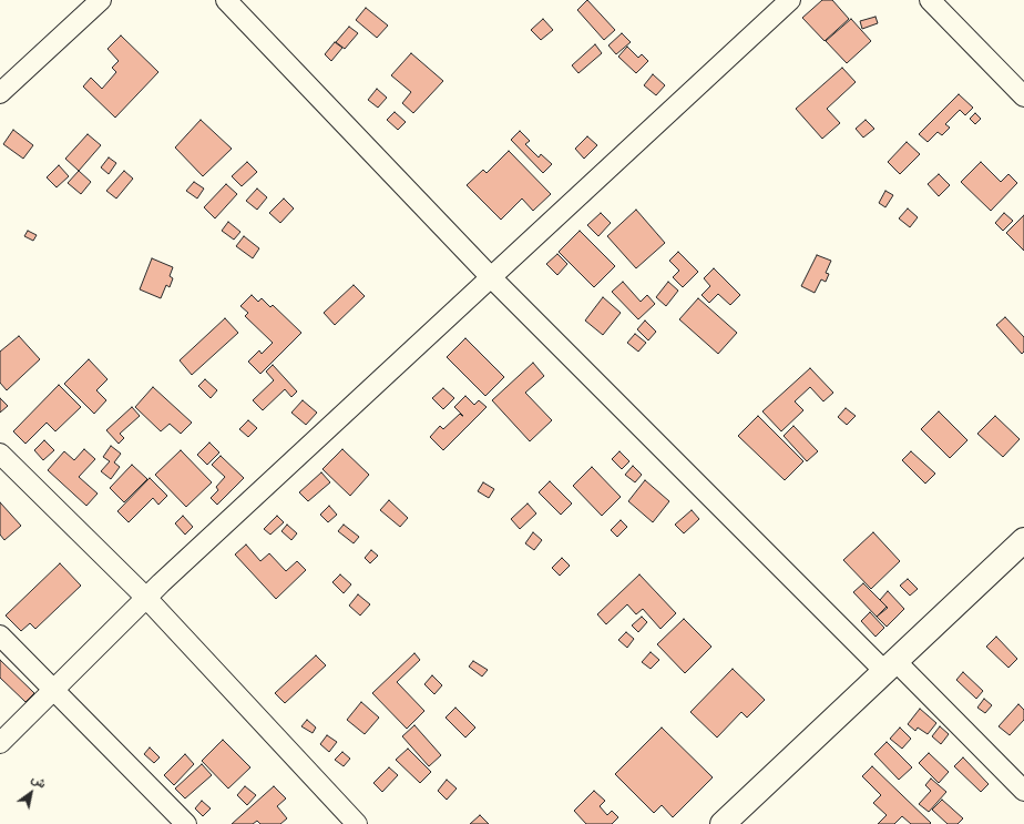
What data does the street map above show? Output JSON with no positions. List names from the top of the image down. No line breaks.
{"north":"top right"}
